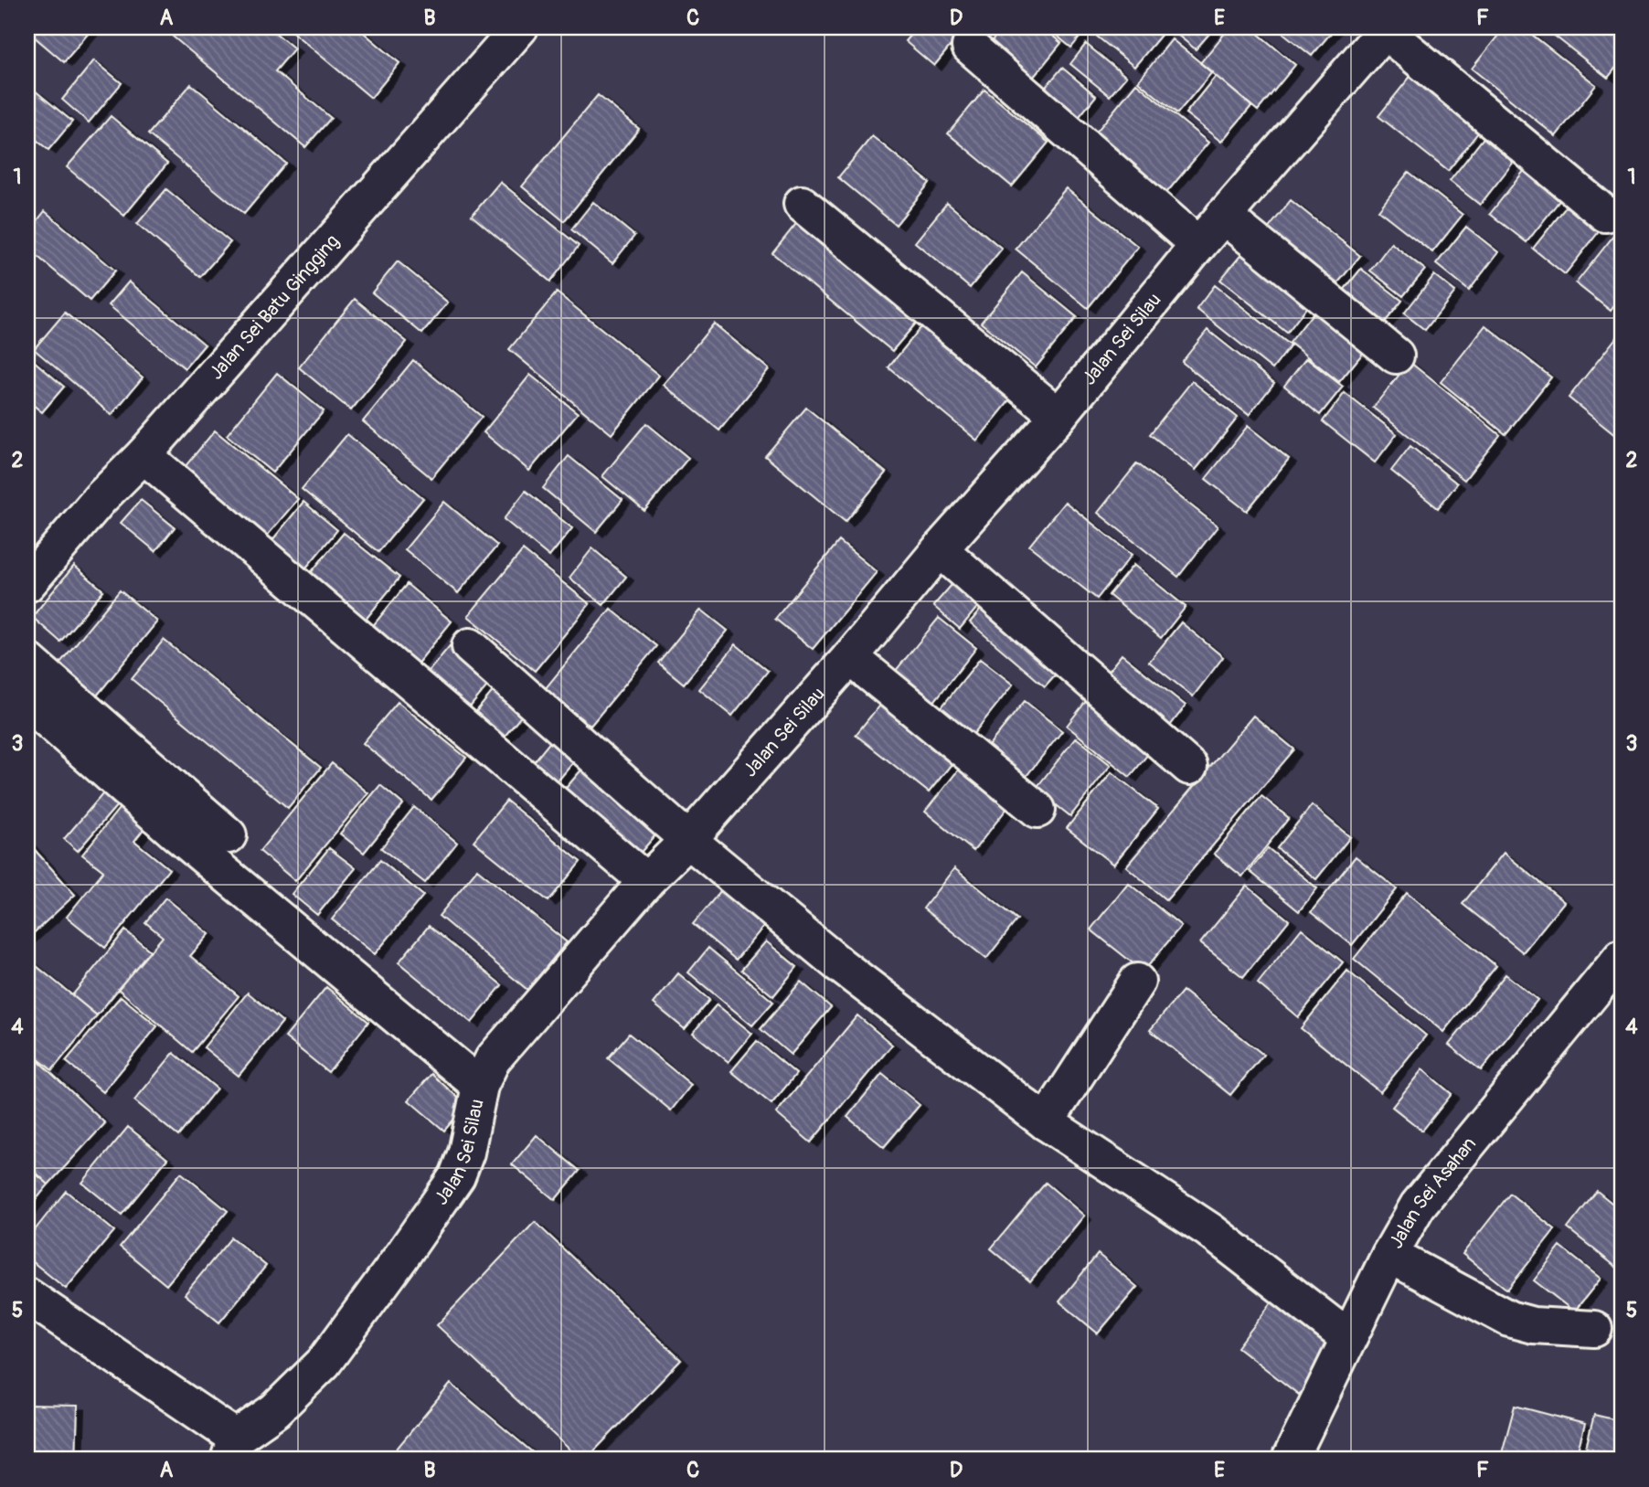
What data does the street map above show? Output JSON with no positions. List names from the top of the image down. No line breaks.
{"streets":{"street":["Jalan Sei Batu Gingging","Jalan Sei Silau","Jalan Sei Asahan"]},"grid":{"columns":["A","B","C","D","E","F"],"rows":["1","2","3","4","5"]}}
